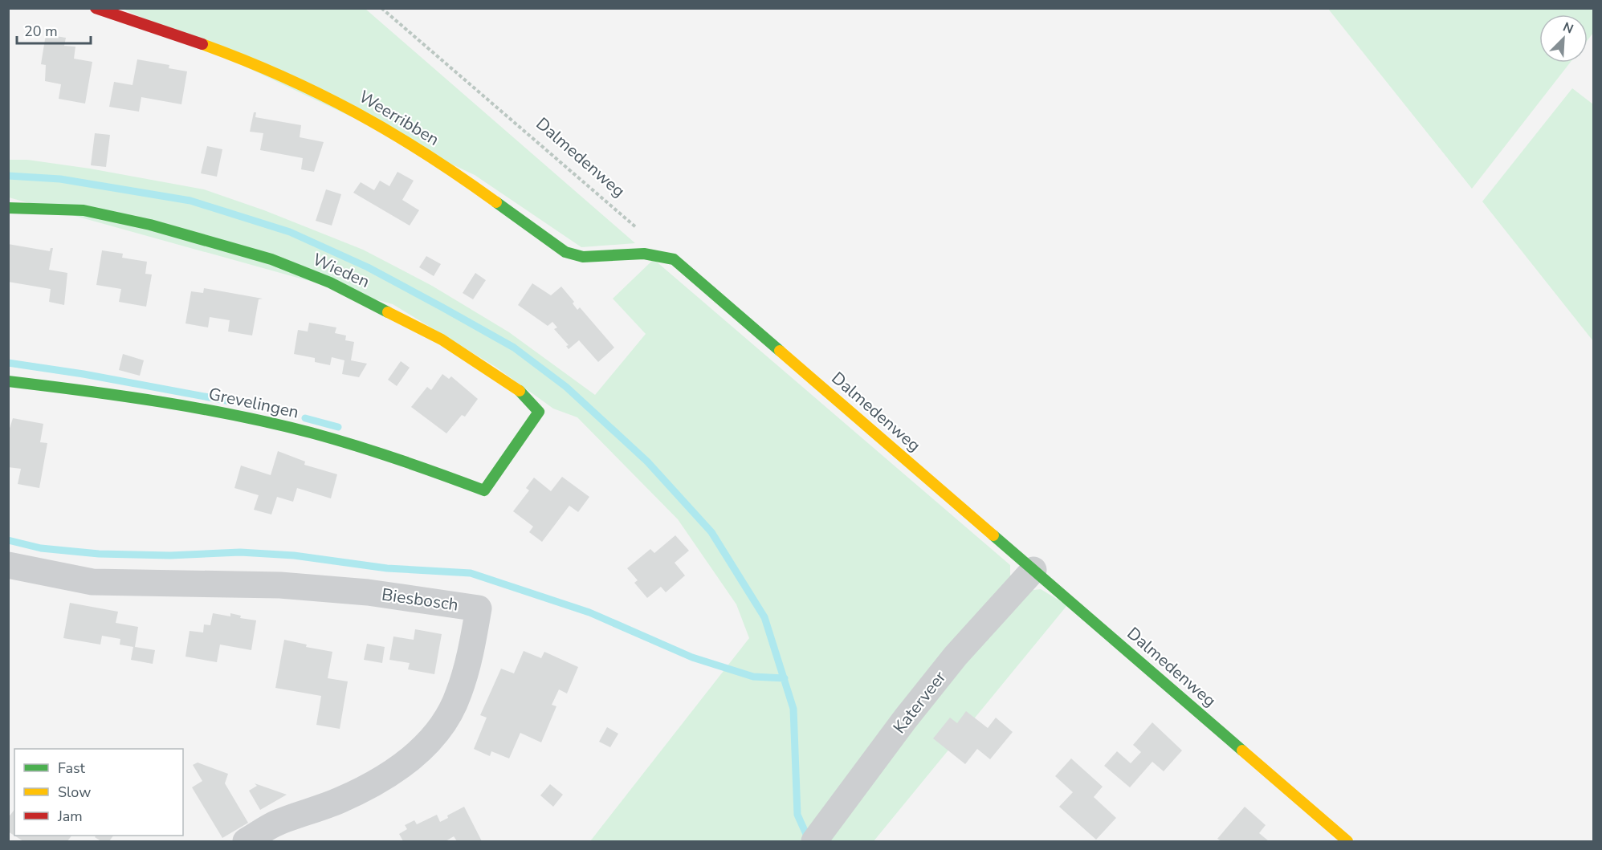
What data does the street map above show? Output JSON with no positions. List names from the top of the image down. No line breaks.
{"streets":{"street":["Weerribben","Dalmedenweg","Wieden","Grevelingen","Biesbosch","Katerveer"]},"crossings":[["Weerribben","Dalmedenweg"],["Dalmedenweg","Katerveer"],["Wieden","Grevelingen"]],"legend":["Fast","Slow","Jam"],"scale_bar":"20 m","north":"top right"}
